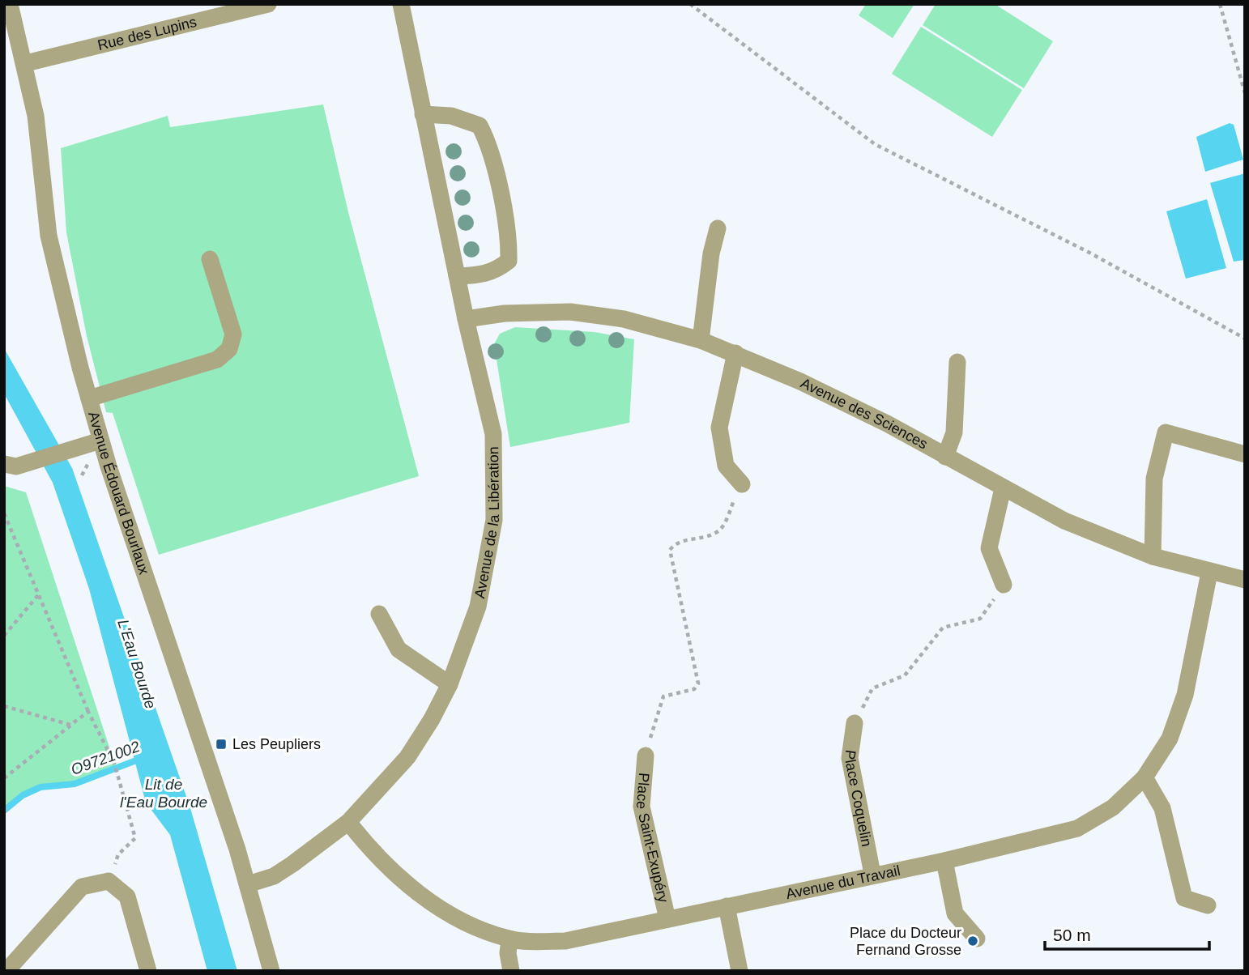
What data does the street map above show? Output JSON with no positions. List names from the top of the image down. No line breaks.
{"streets":{"street":["Rue des Lupins","Avenue des Sciences","Avenue Édouard Bourlaux","Avenue de la Libération","Place Coquelin","Place Saint-Exupéry","Avenue du Travail"]},"crossings":[["Rue des Lupins","Avenue Édouard Bourlaux"],["Avenue des Sciences","Avenue de la Libération"],["Avenue des Sciences","Avenue du Travail"],["Avenue Édouard Bourlaux","Avenue de la Libération"],["Avenue de la Libération","Avenue du Travail"],["Place Coquelin","Avenue du Travail"],["Place Saint-Exupéry","Avenue du Travail"]],"water":["L'Eau Bourde","O9721002","Lit de l'Eau Bourde"],"places":{"transit":["Les Peupliers"],"other":["Place du Docteur Fernand Grosse"]},"scale_bar":"50 m"}
